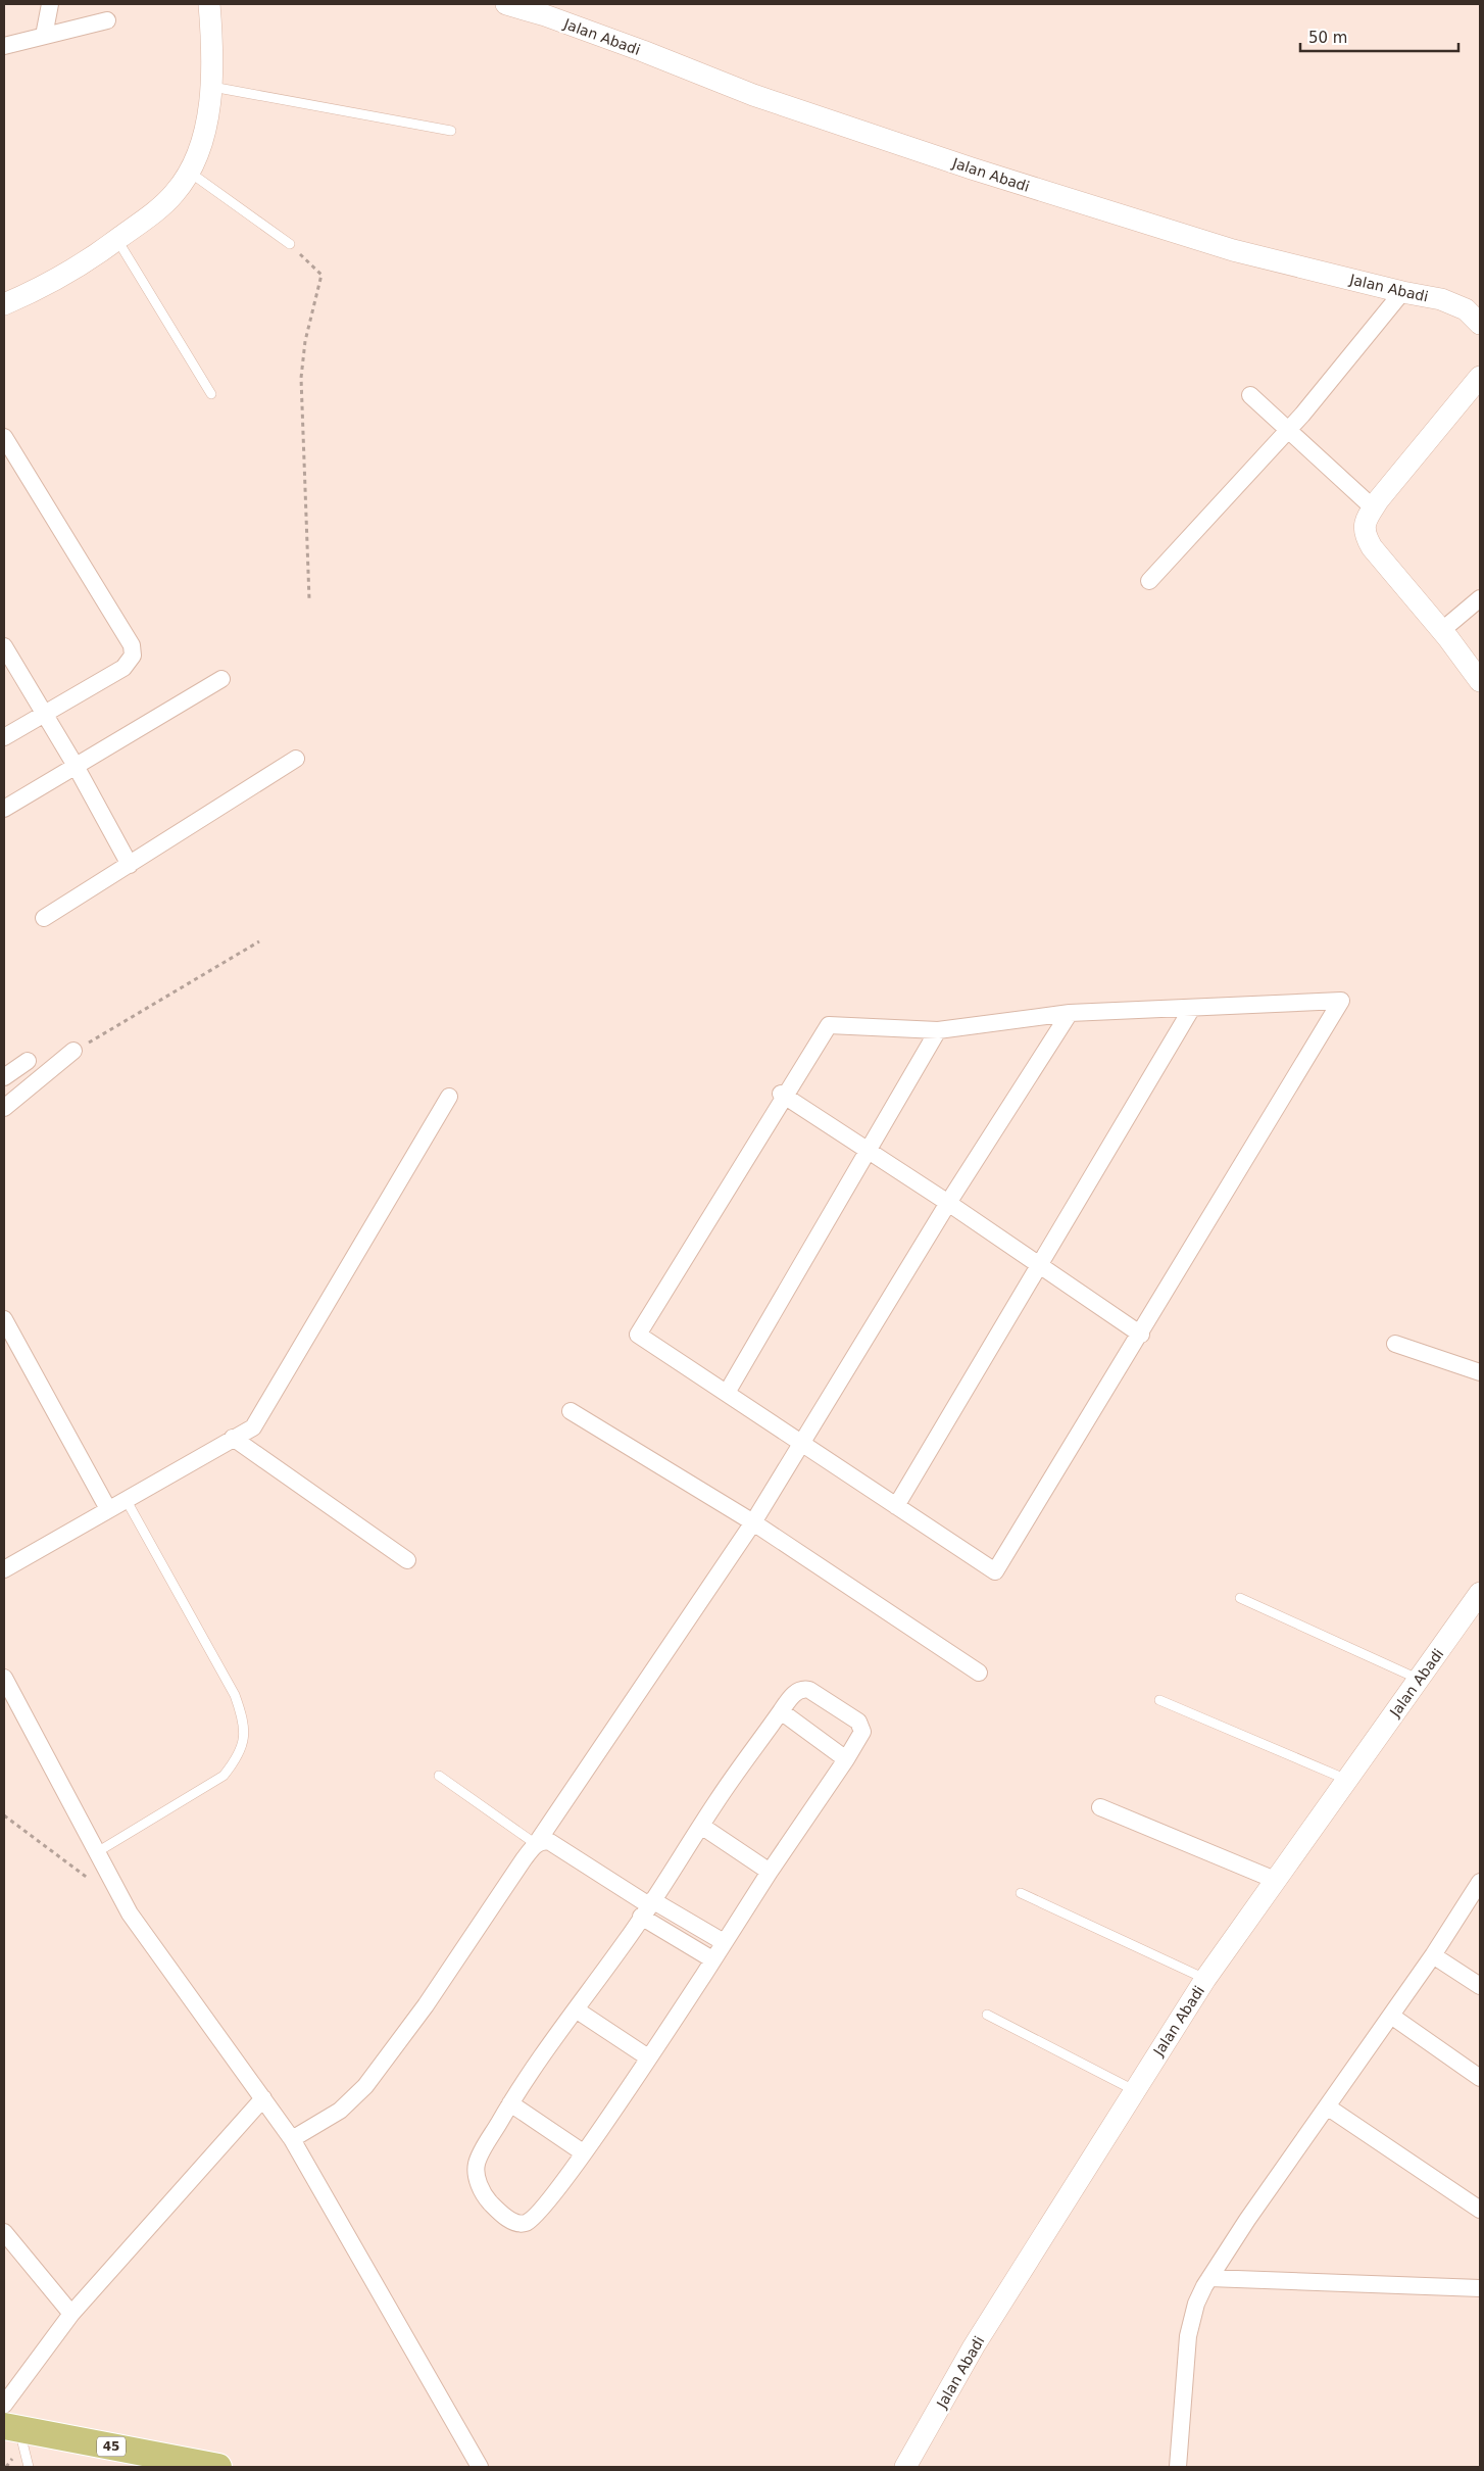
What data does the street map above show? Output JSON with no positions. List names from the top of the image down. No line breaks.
{"streets":{"main road":["45"],"street":["Jalan Abadi"]},"scale_bar":"50 m"}
